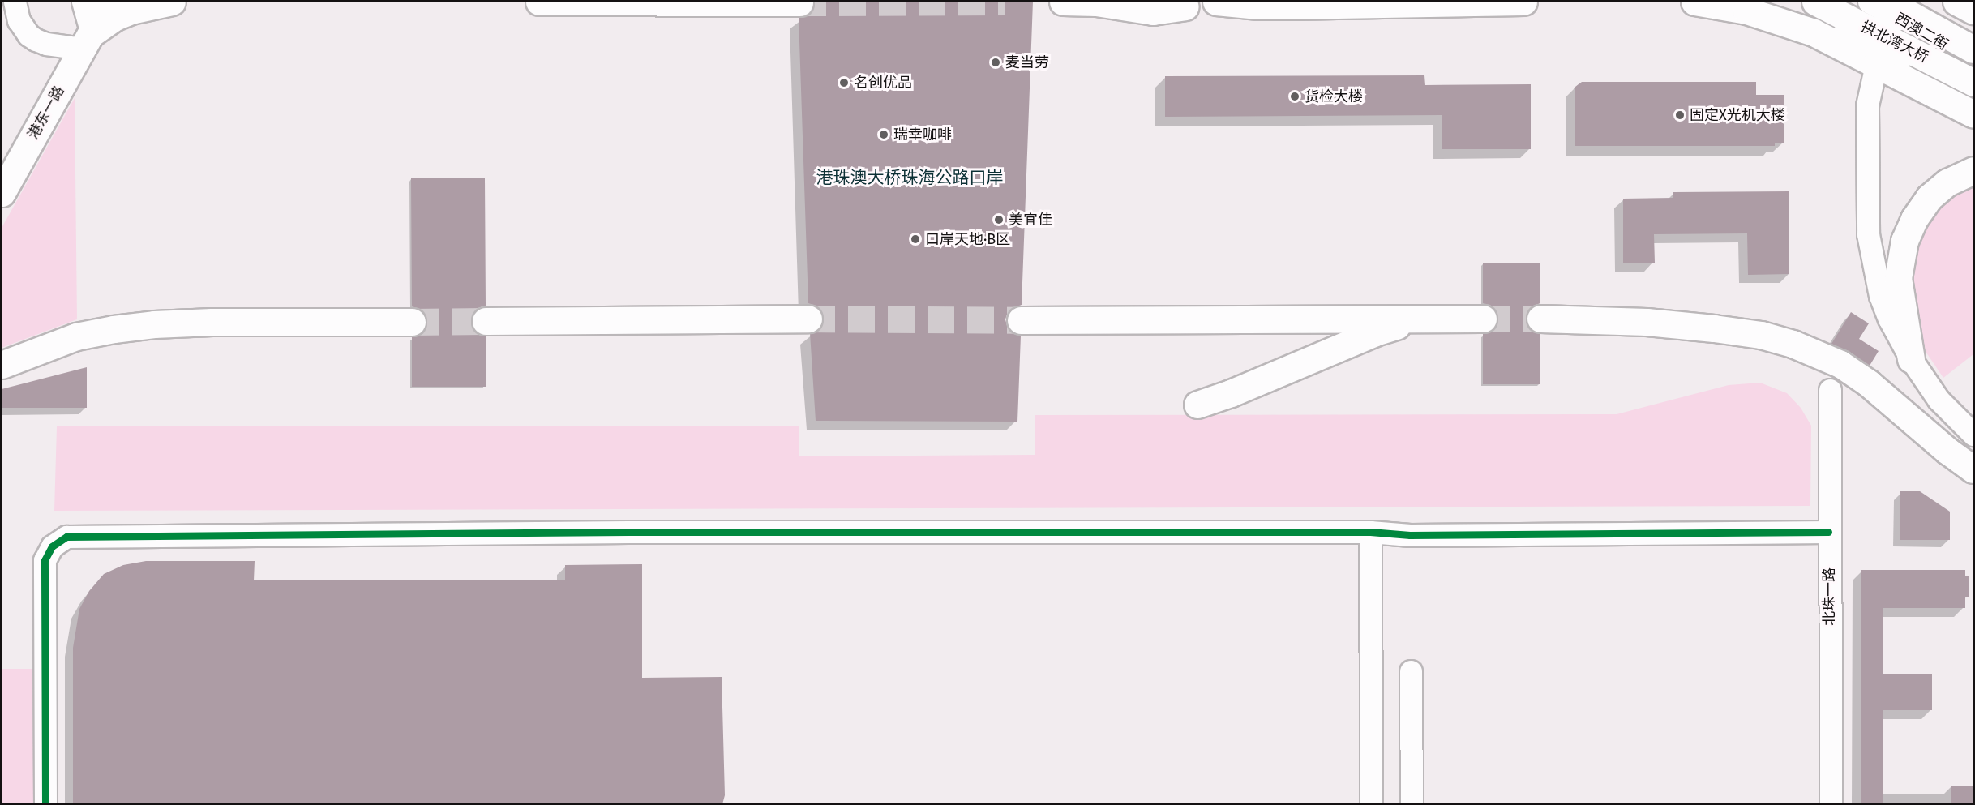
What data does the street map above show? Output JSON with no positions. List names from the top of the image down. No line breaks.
{"streets":{"main road":["拱北湾大桥","港东一路"],"street":["西澳二街","北珠一路"]},"districts":["港珠澳大桥珠海公路口岸"],"places":["麦当劳","名创优品","货检大楼","固定X光机大楼","瑞幸咖啡","美宜佳","口岸天地·B区"]}
